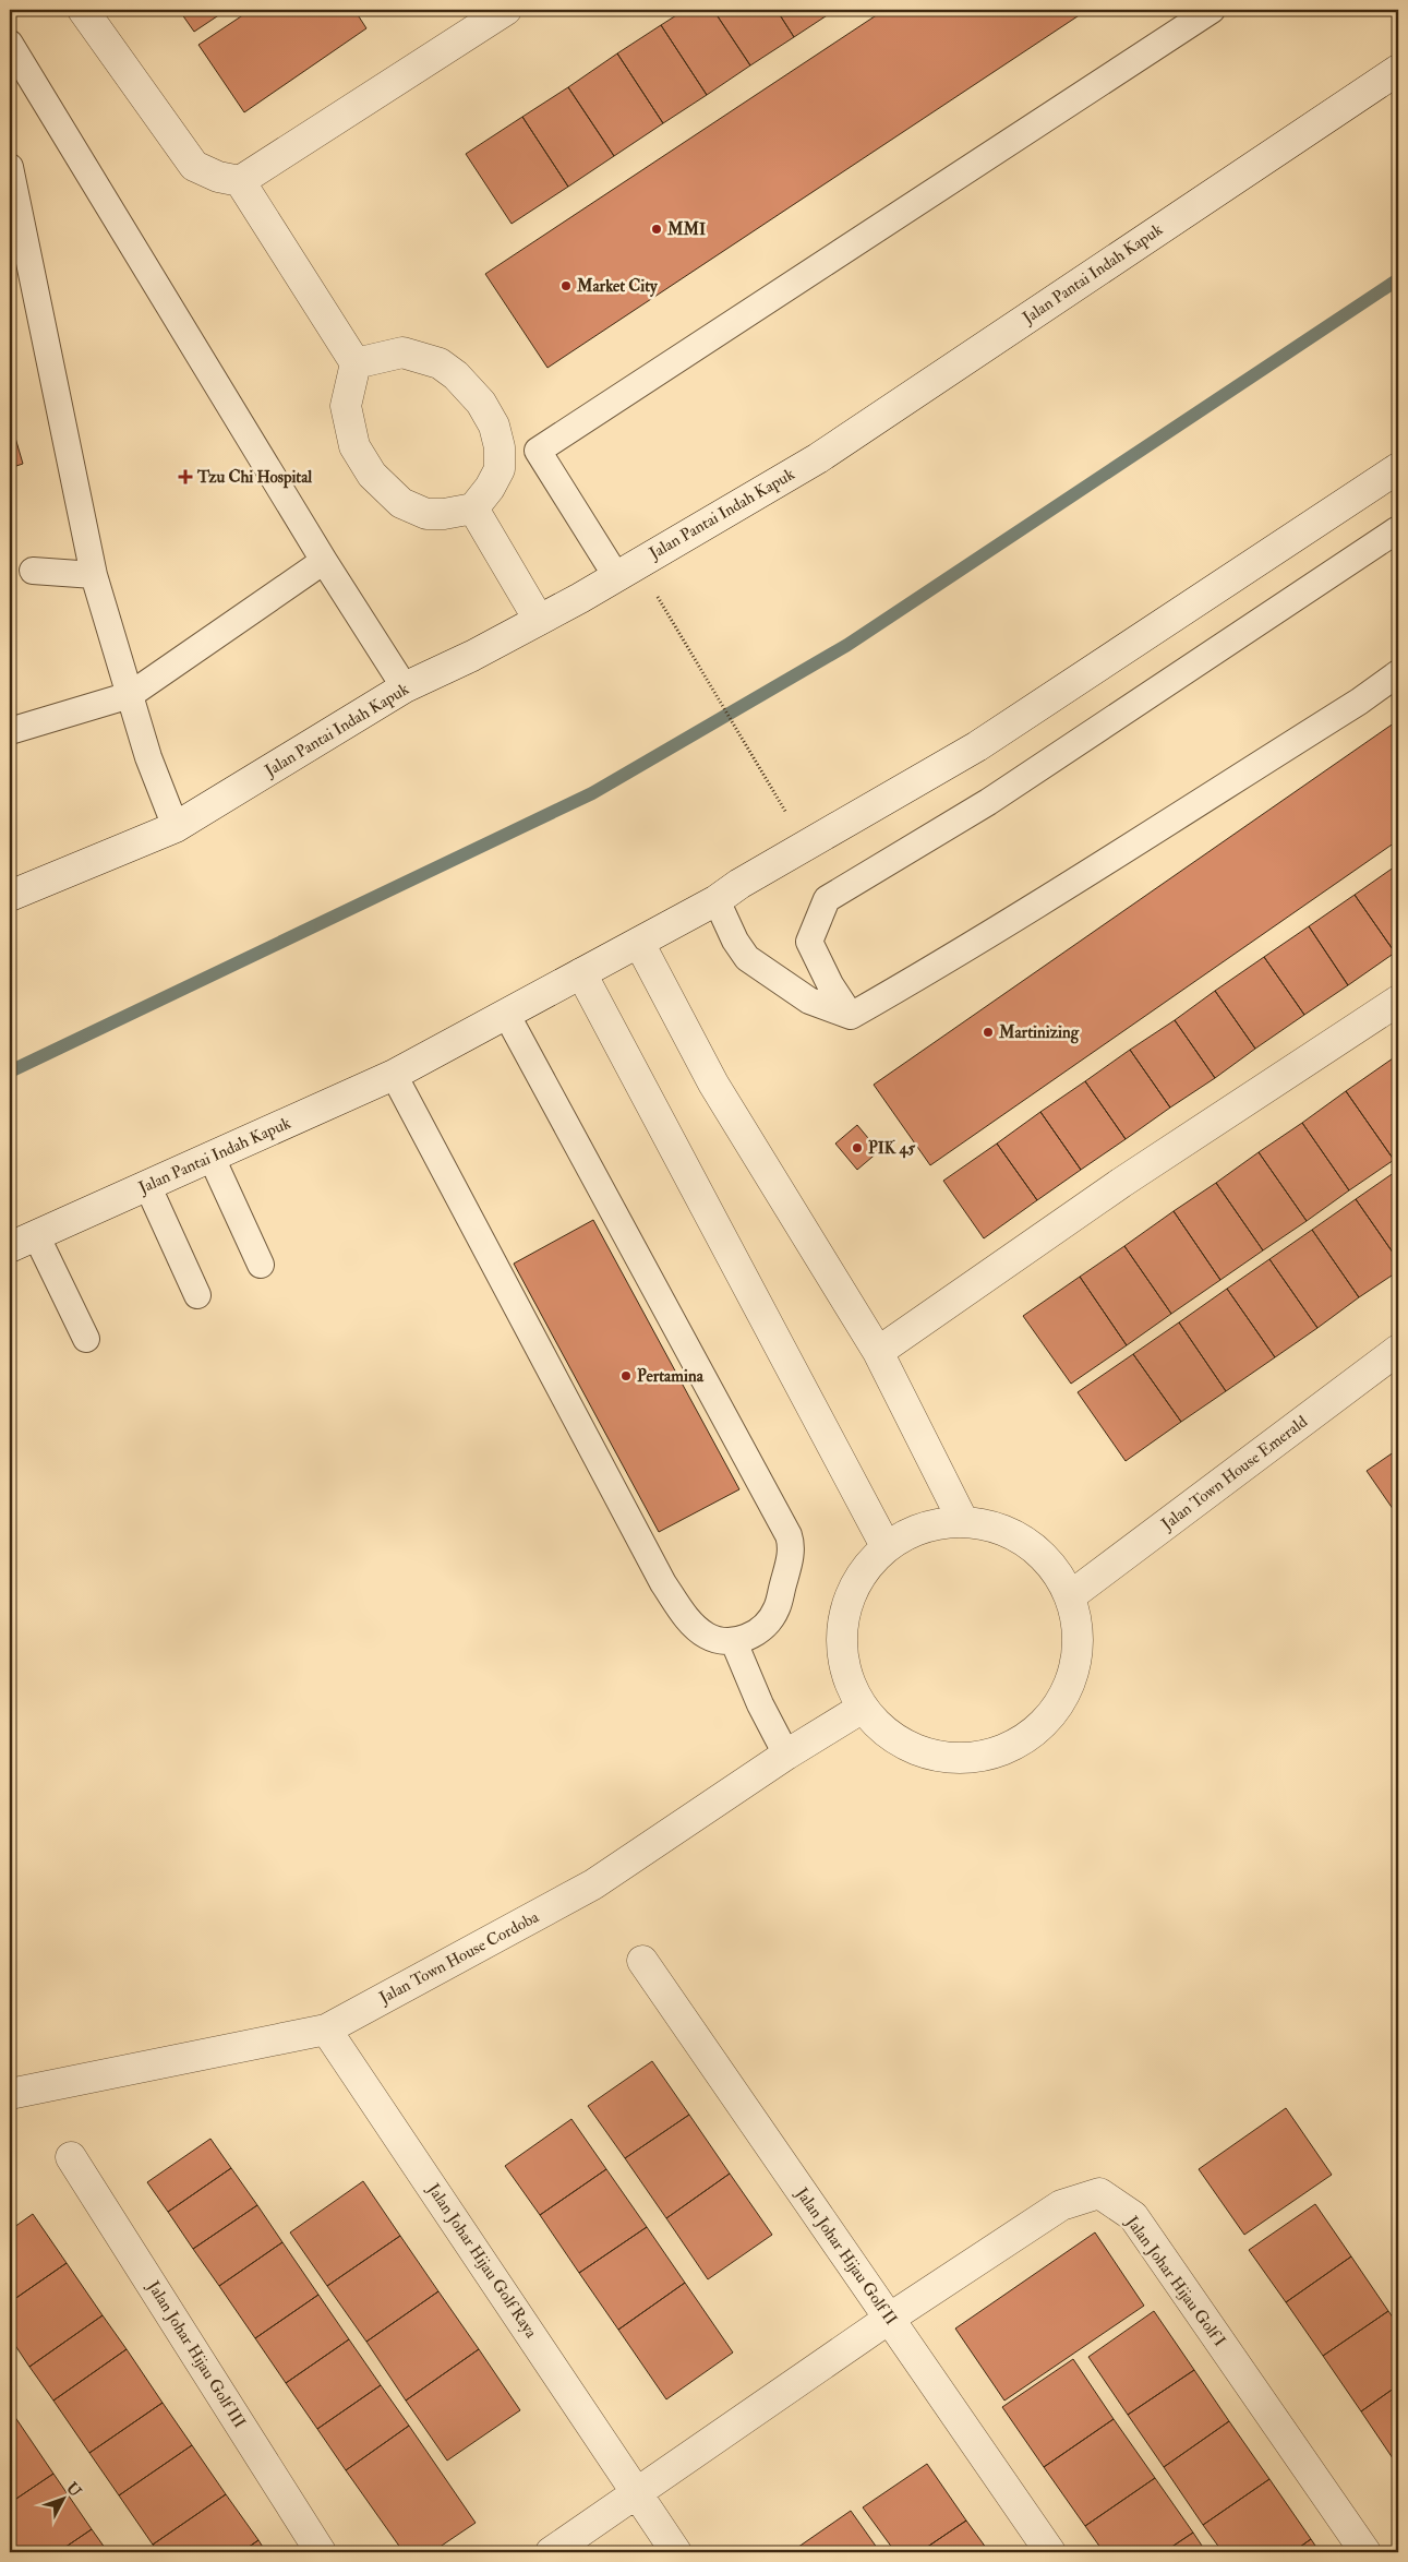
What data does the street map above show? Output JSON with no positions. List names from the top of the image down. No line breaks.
{"streets":{"street":["Jalan Pantai Indah Kapuk","Jalan Town House Emerald","Jalan Town House Cordoba","Jalan Johar Hijau Golf II","Jalan Johar Hijau Golf Raya","Jalan Johar Hijau Golf I","Jalan Johar Hijau Golf III"]},"crossings":[["Jalan Town House Cordoba","Jalan Johar Hijau Golf Raya"],["Jalan Johar Hijau Golf II","Jalan Johar Hijau Golf I"]],"places":{"other":["MMI","Market City","Martinizing","PIK 45","Pertamina"],"health":["Tzu Chi Hospital"]},"north":"top right"}
